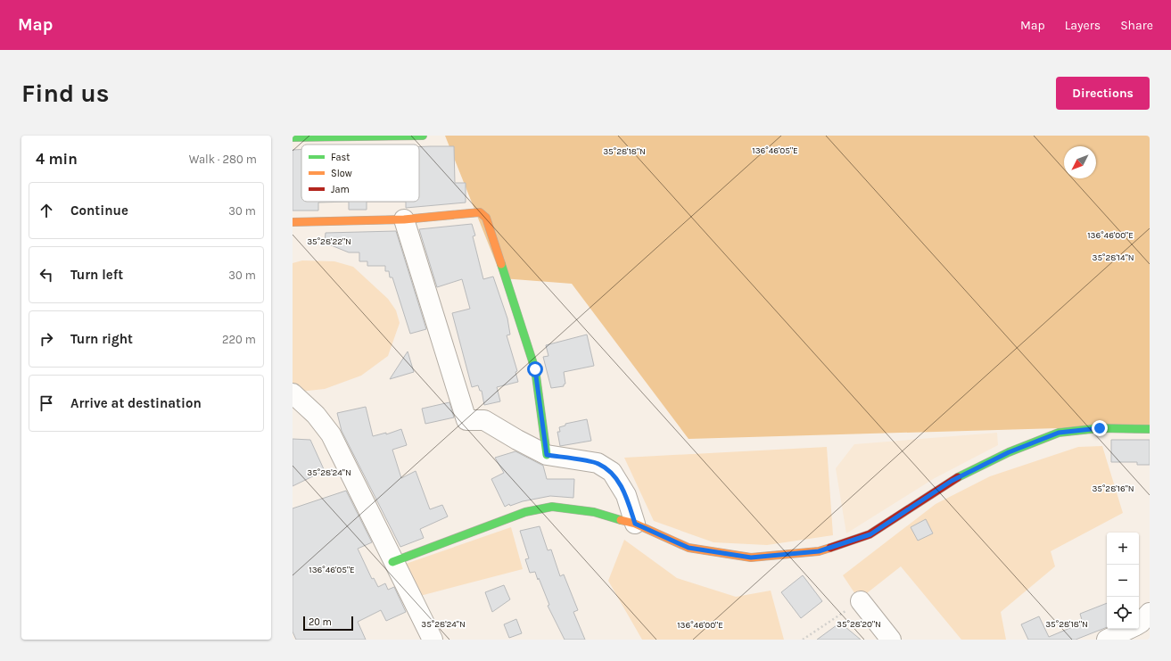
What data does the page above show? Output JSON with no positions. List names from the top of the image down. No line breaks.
{"legend":["Fast","Slow","Jam"],"scale_bar":"20 m","north":"bottom left","page":{"header":"Map","nav":["Map","Layers","Share"],"buttons":"Directions","title":"Find us","heading":["4 min","Walk · 280 m"],"list":[["Continue","30 m"],["Turn left","30 m"],["Turn right","220 m"],"Arrive at destination"],"map_buttons":["+","−"],"scale":"20 m"},"coordinates":["136°46'05\"E","35°28'18\"N","136°46'00\"E","35°28'22\"N","35°28'14\"N","35°28'24\"N","35°28'16\"N","35°28'20\"N"]}
